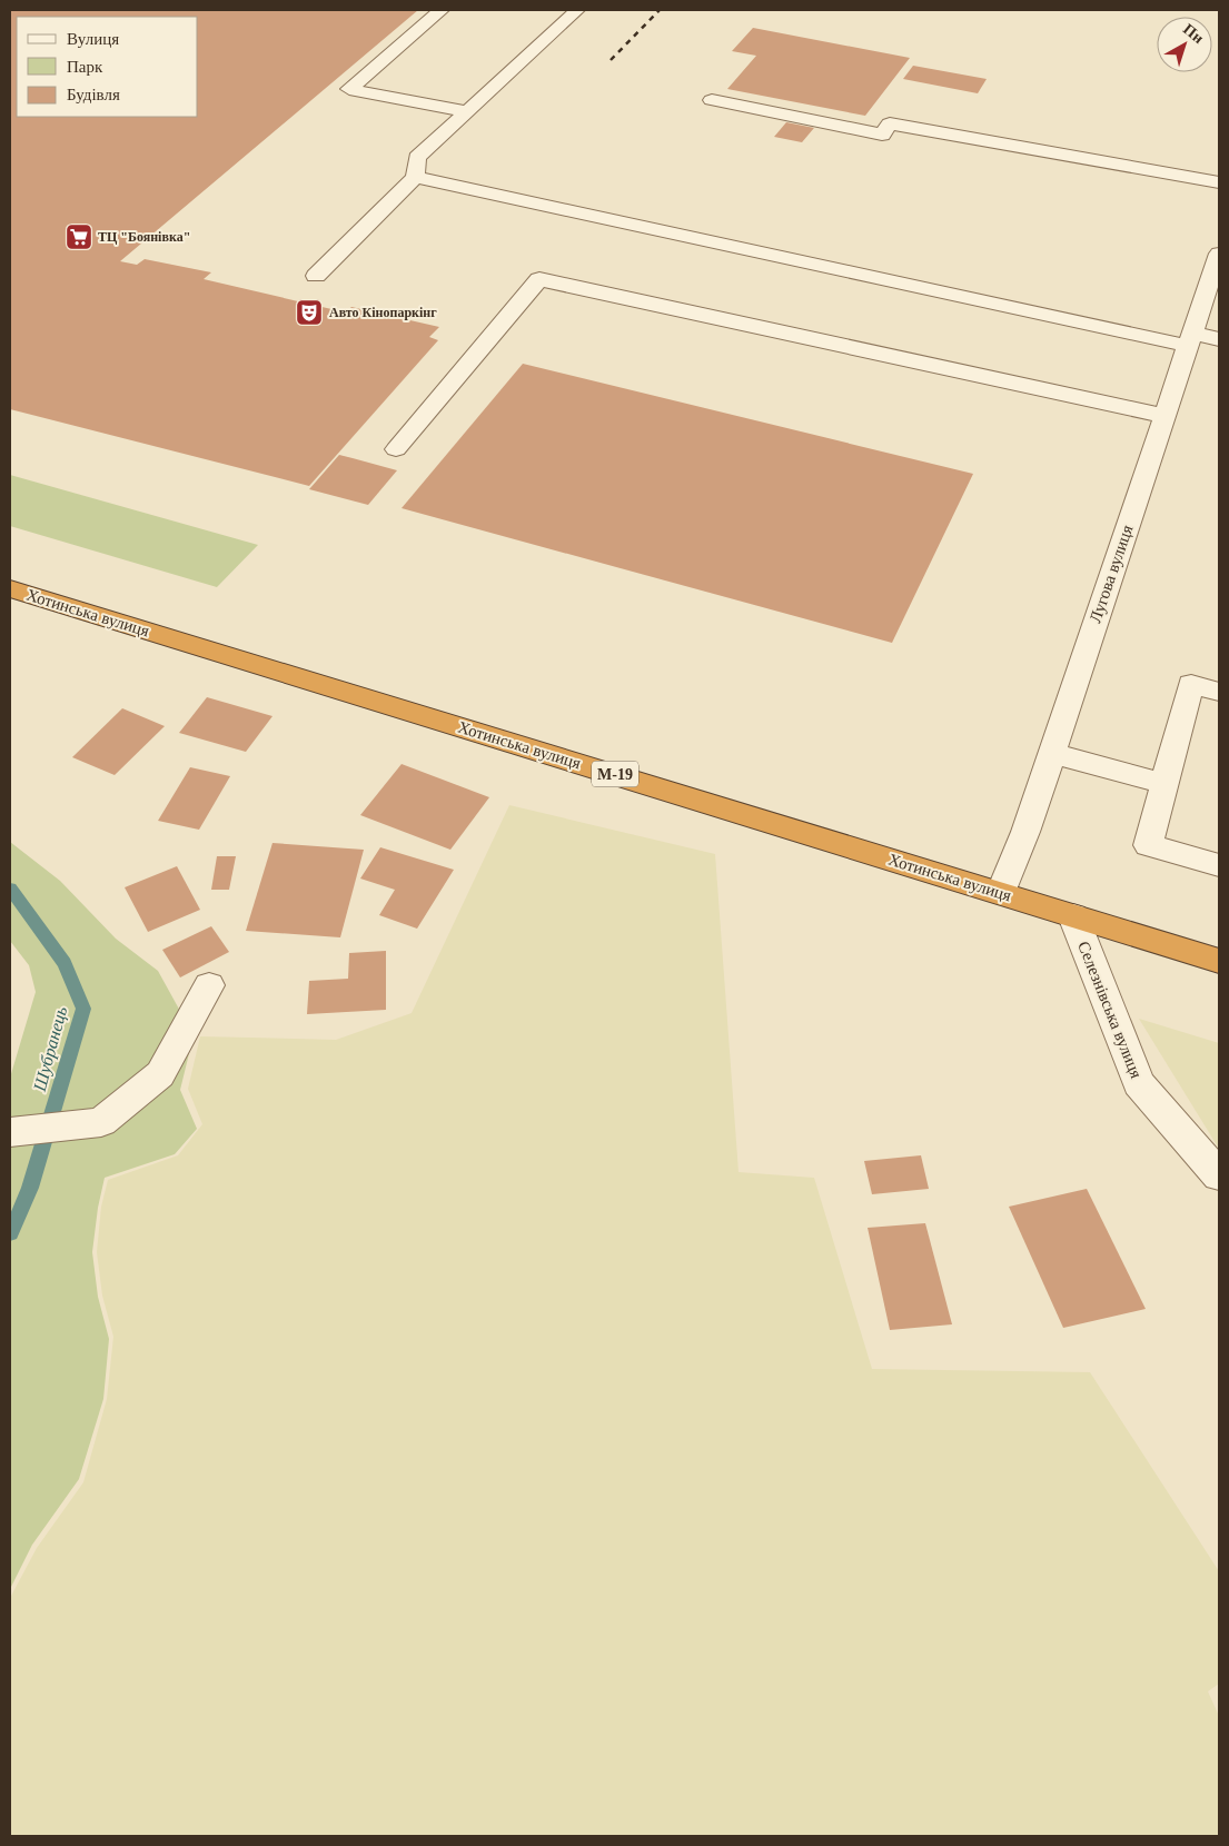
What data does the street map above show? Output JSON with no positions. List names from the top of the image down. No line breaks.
{"streets":{"highway":["Хотинська вулиця","М-19"],"street":["Лугова вулиця","Селезнівська вулиця"]},"crossings":[["Лугова вулиця","Хотинська вулиця"],["Хотинська вулиця","Селезнівська вулиця"]],"water":["Шубранець"],"places":{"supermarket":["ТЦ \"Боянівка\""],"theatre":["Авто Кінопаркінг"]},"legend":["Вулиця","Парк","Будівля"],"north":"top right"}
